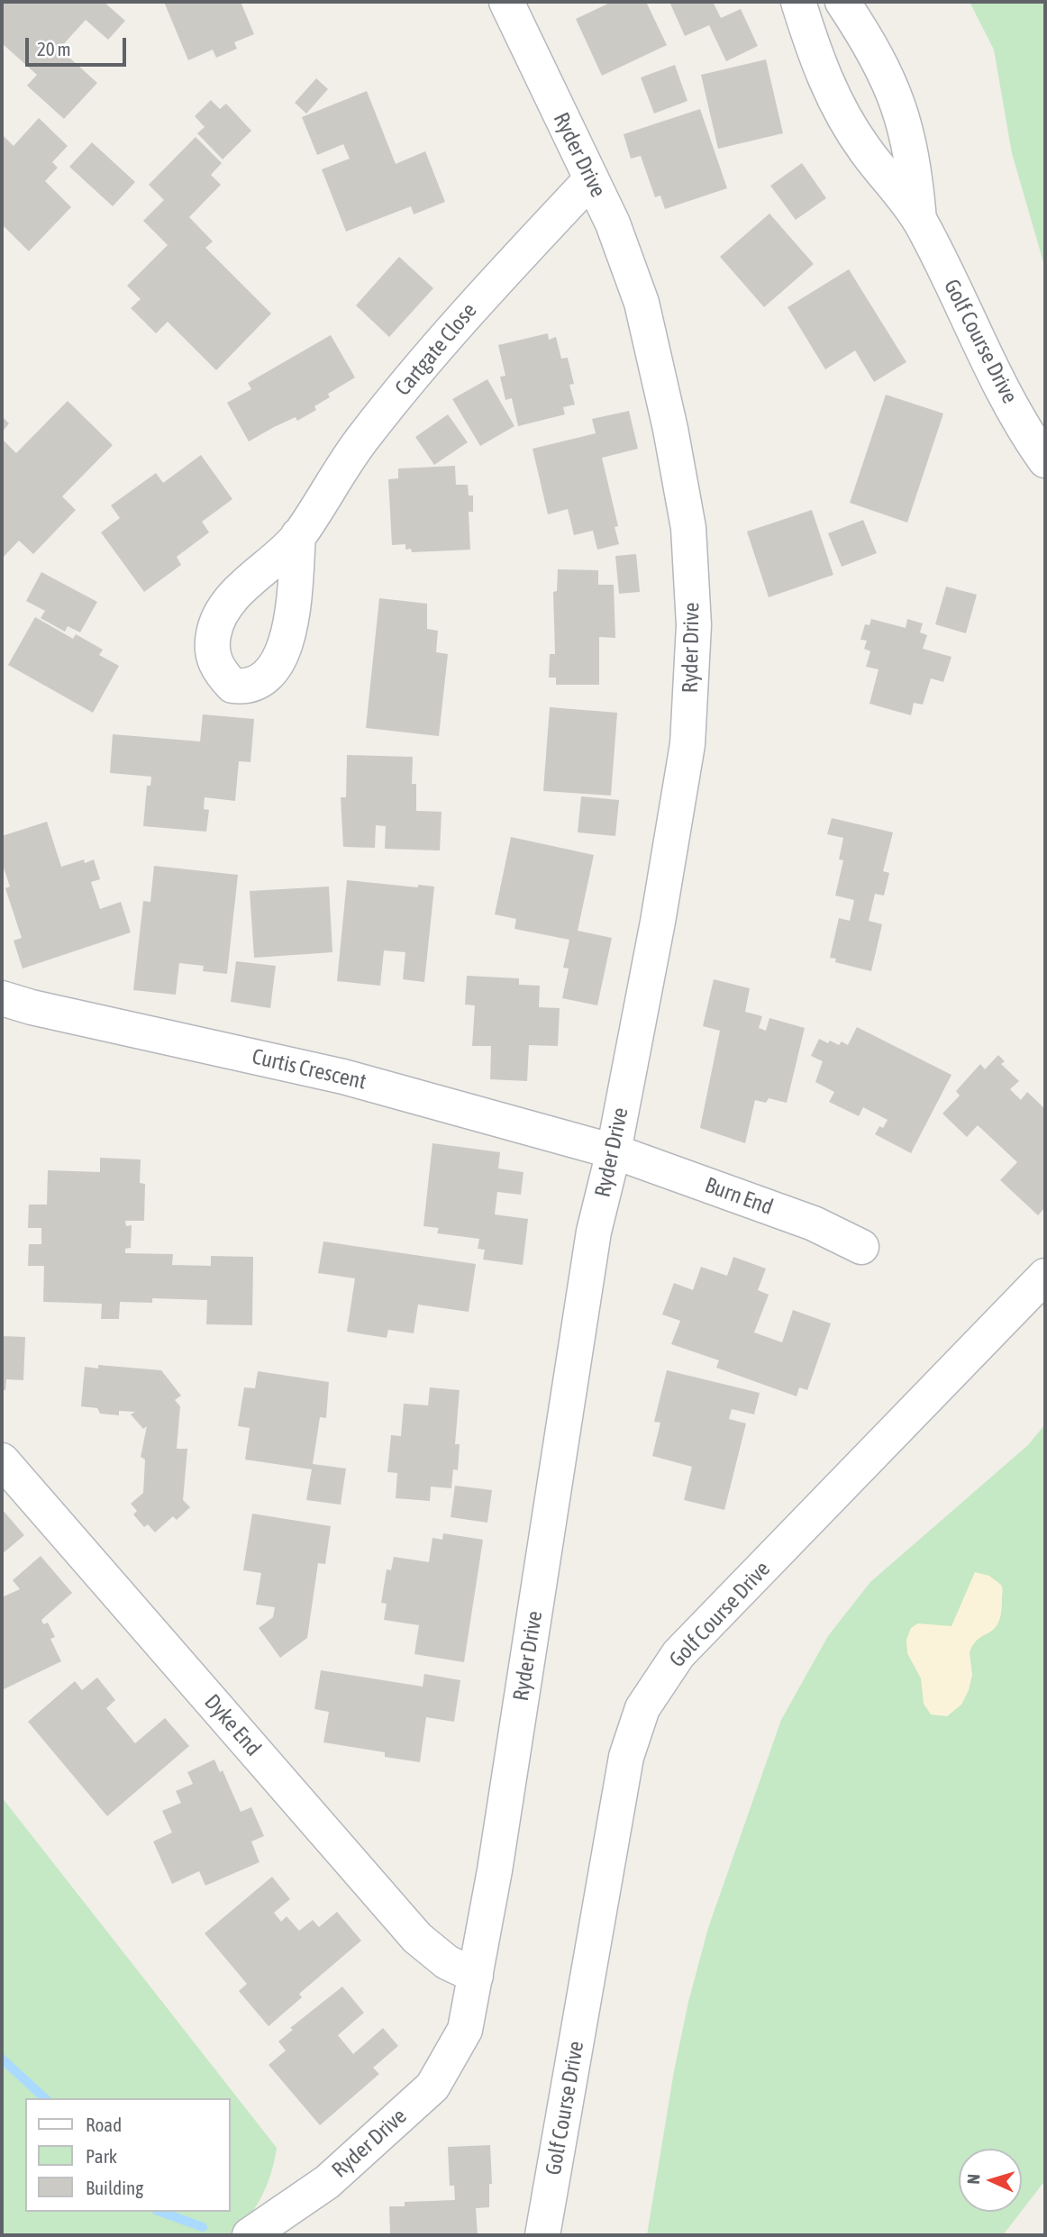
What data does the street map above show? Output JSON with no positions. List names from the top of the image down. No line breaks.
{"streets":{"street":["Ryder Drive","Golf Course Drive","Cartgate Close","Curtis Crescent","Burn End","Dyke End"]},"crossings":[["Ryder Drive","Cartgate Close"],["Ryder Drive","Curtis Crescent"],["Ryder Drive","Burn End"],["Ryder Drive","Dyke End"],["Curtis Crescent","Burn End"]],"legend":["Road","Park","Building"],"scale_bar":"20 m","north":"left"}
